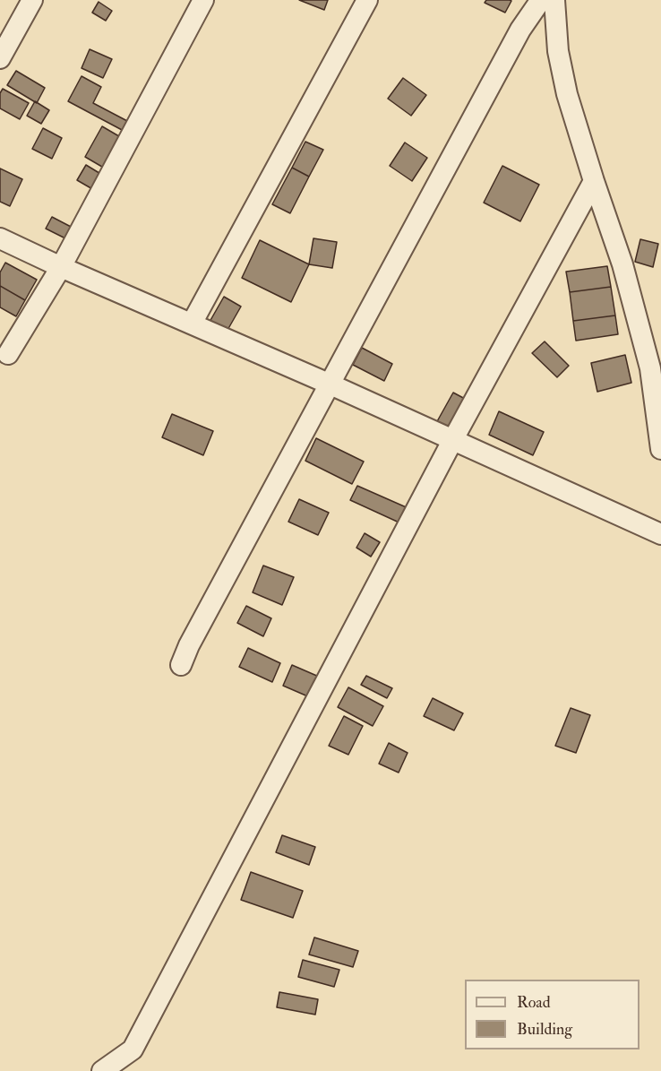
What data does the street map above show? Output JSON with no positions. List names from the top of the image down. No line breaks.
{"legend":["Road","Building"]}
